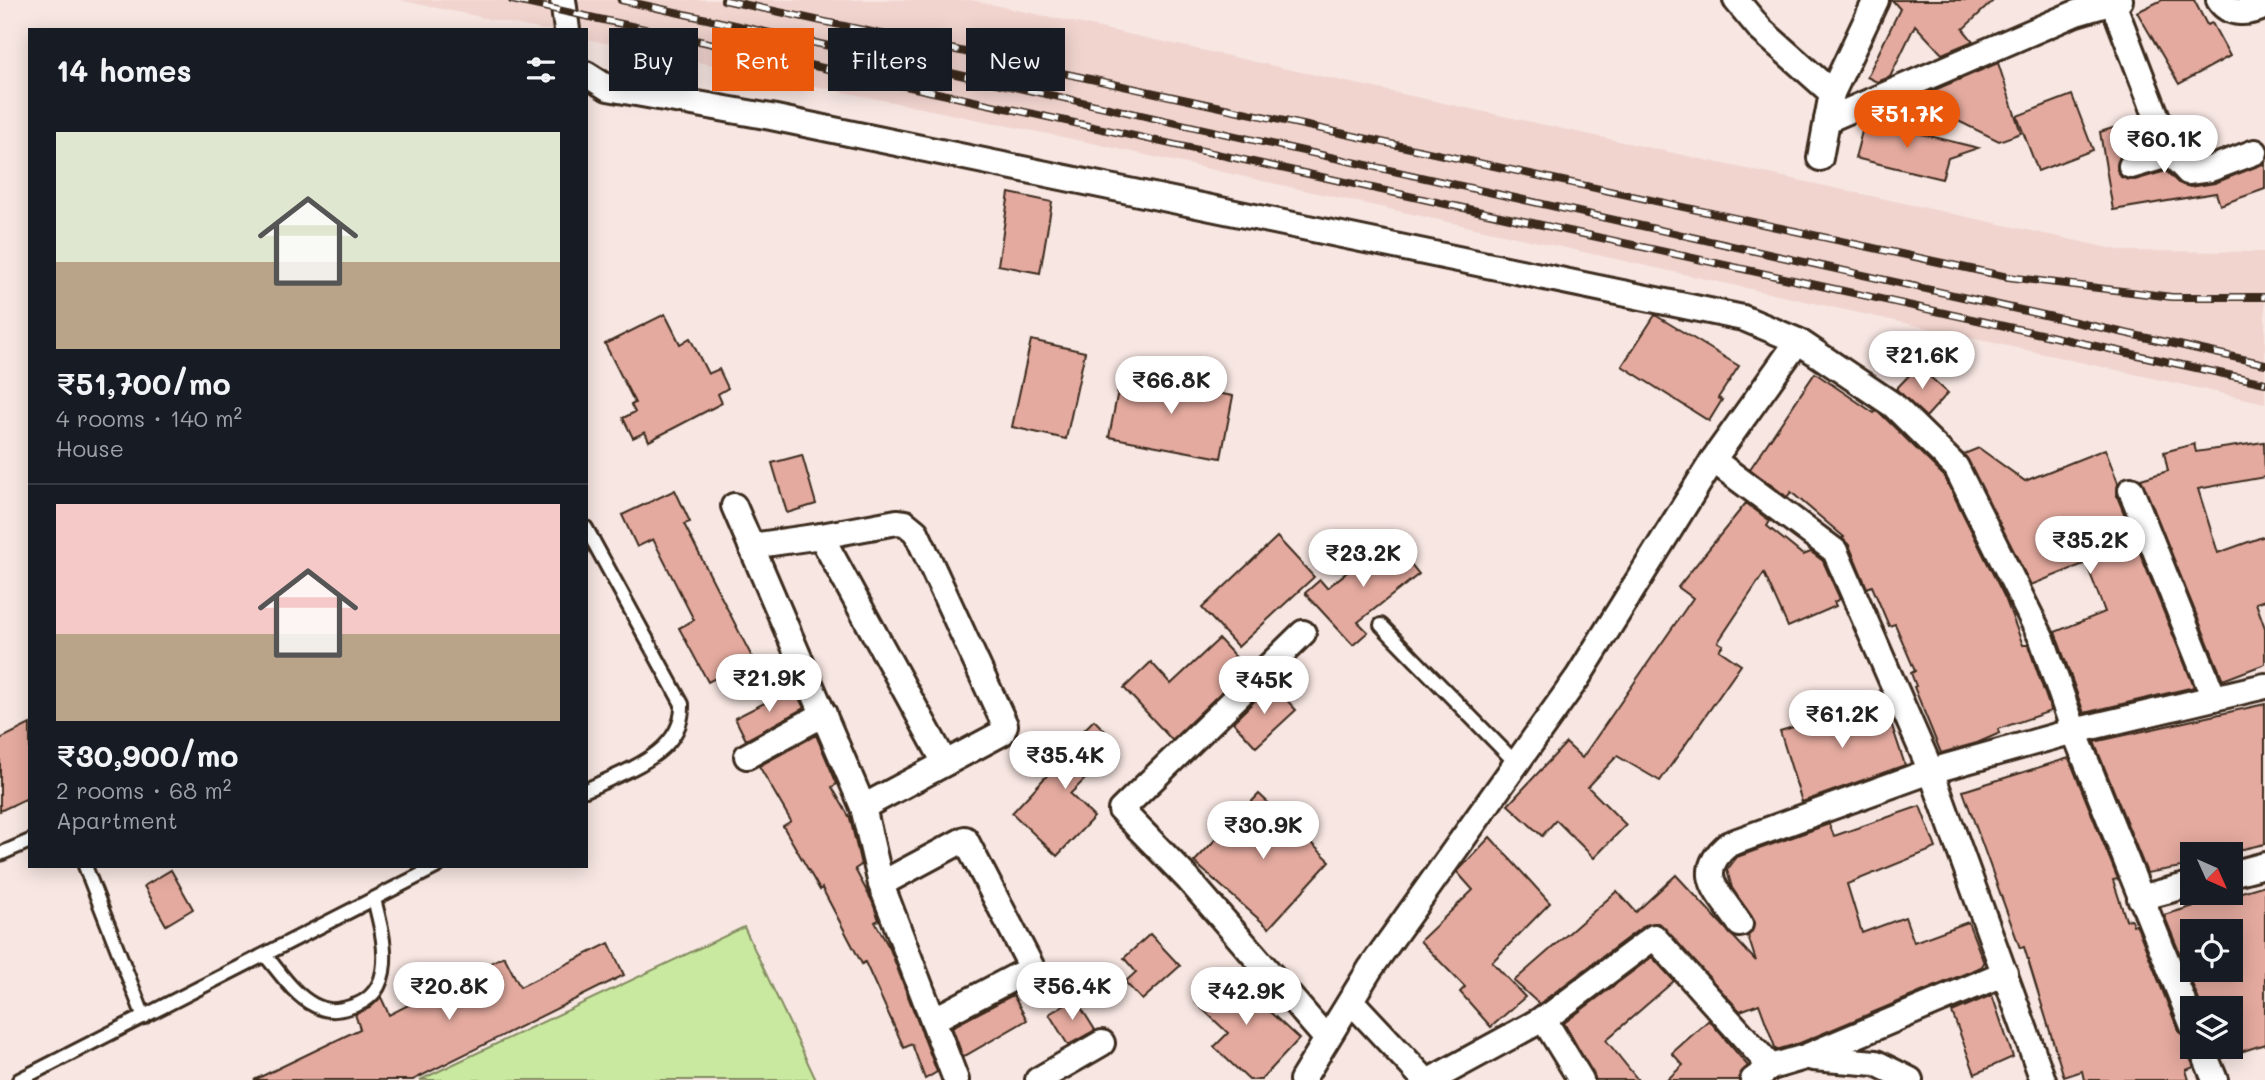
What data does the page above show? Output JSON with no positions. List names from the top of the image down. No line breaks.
{"north":"bottom right","page":{"chip":["Buy","Rent","Filters","New"],"heading":"14 homes","price":["₹51.7K","₹60.1K","₹21.6K","₹66.8K","₹35.2K","₹23.2K","₹21.9K","₹45K","₹61.2K","₹35.4K","₹30.9K","₹20.8K","₹56.4K","₹42.9K"],"list":[{"name":"₹51,700/mo","note":"4 rooms · 140 m² · House"},{"name":"₹30,900/mo","note":"2 rooms · 68 m² · Apartment"}]}}
